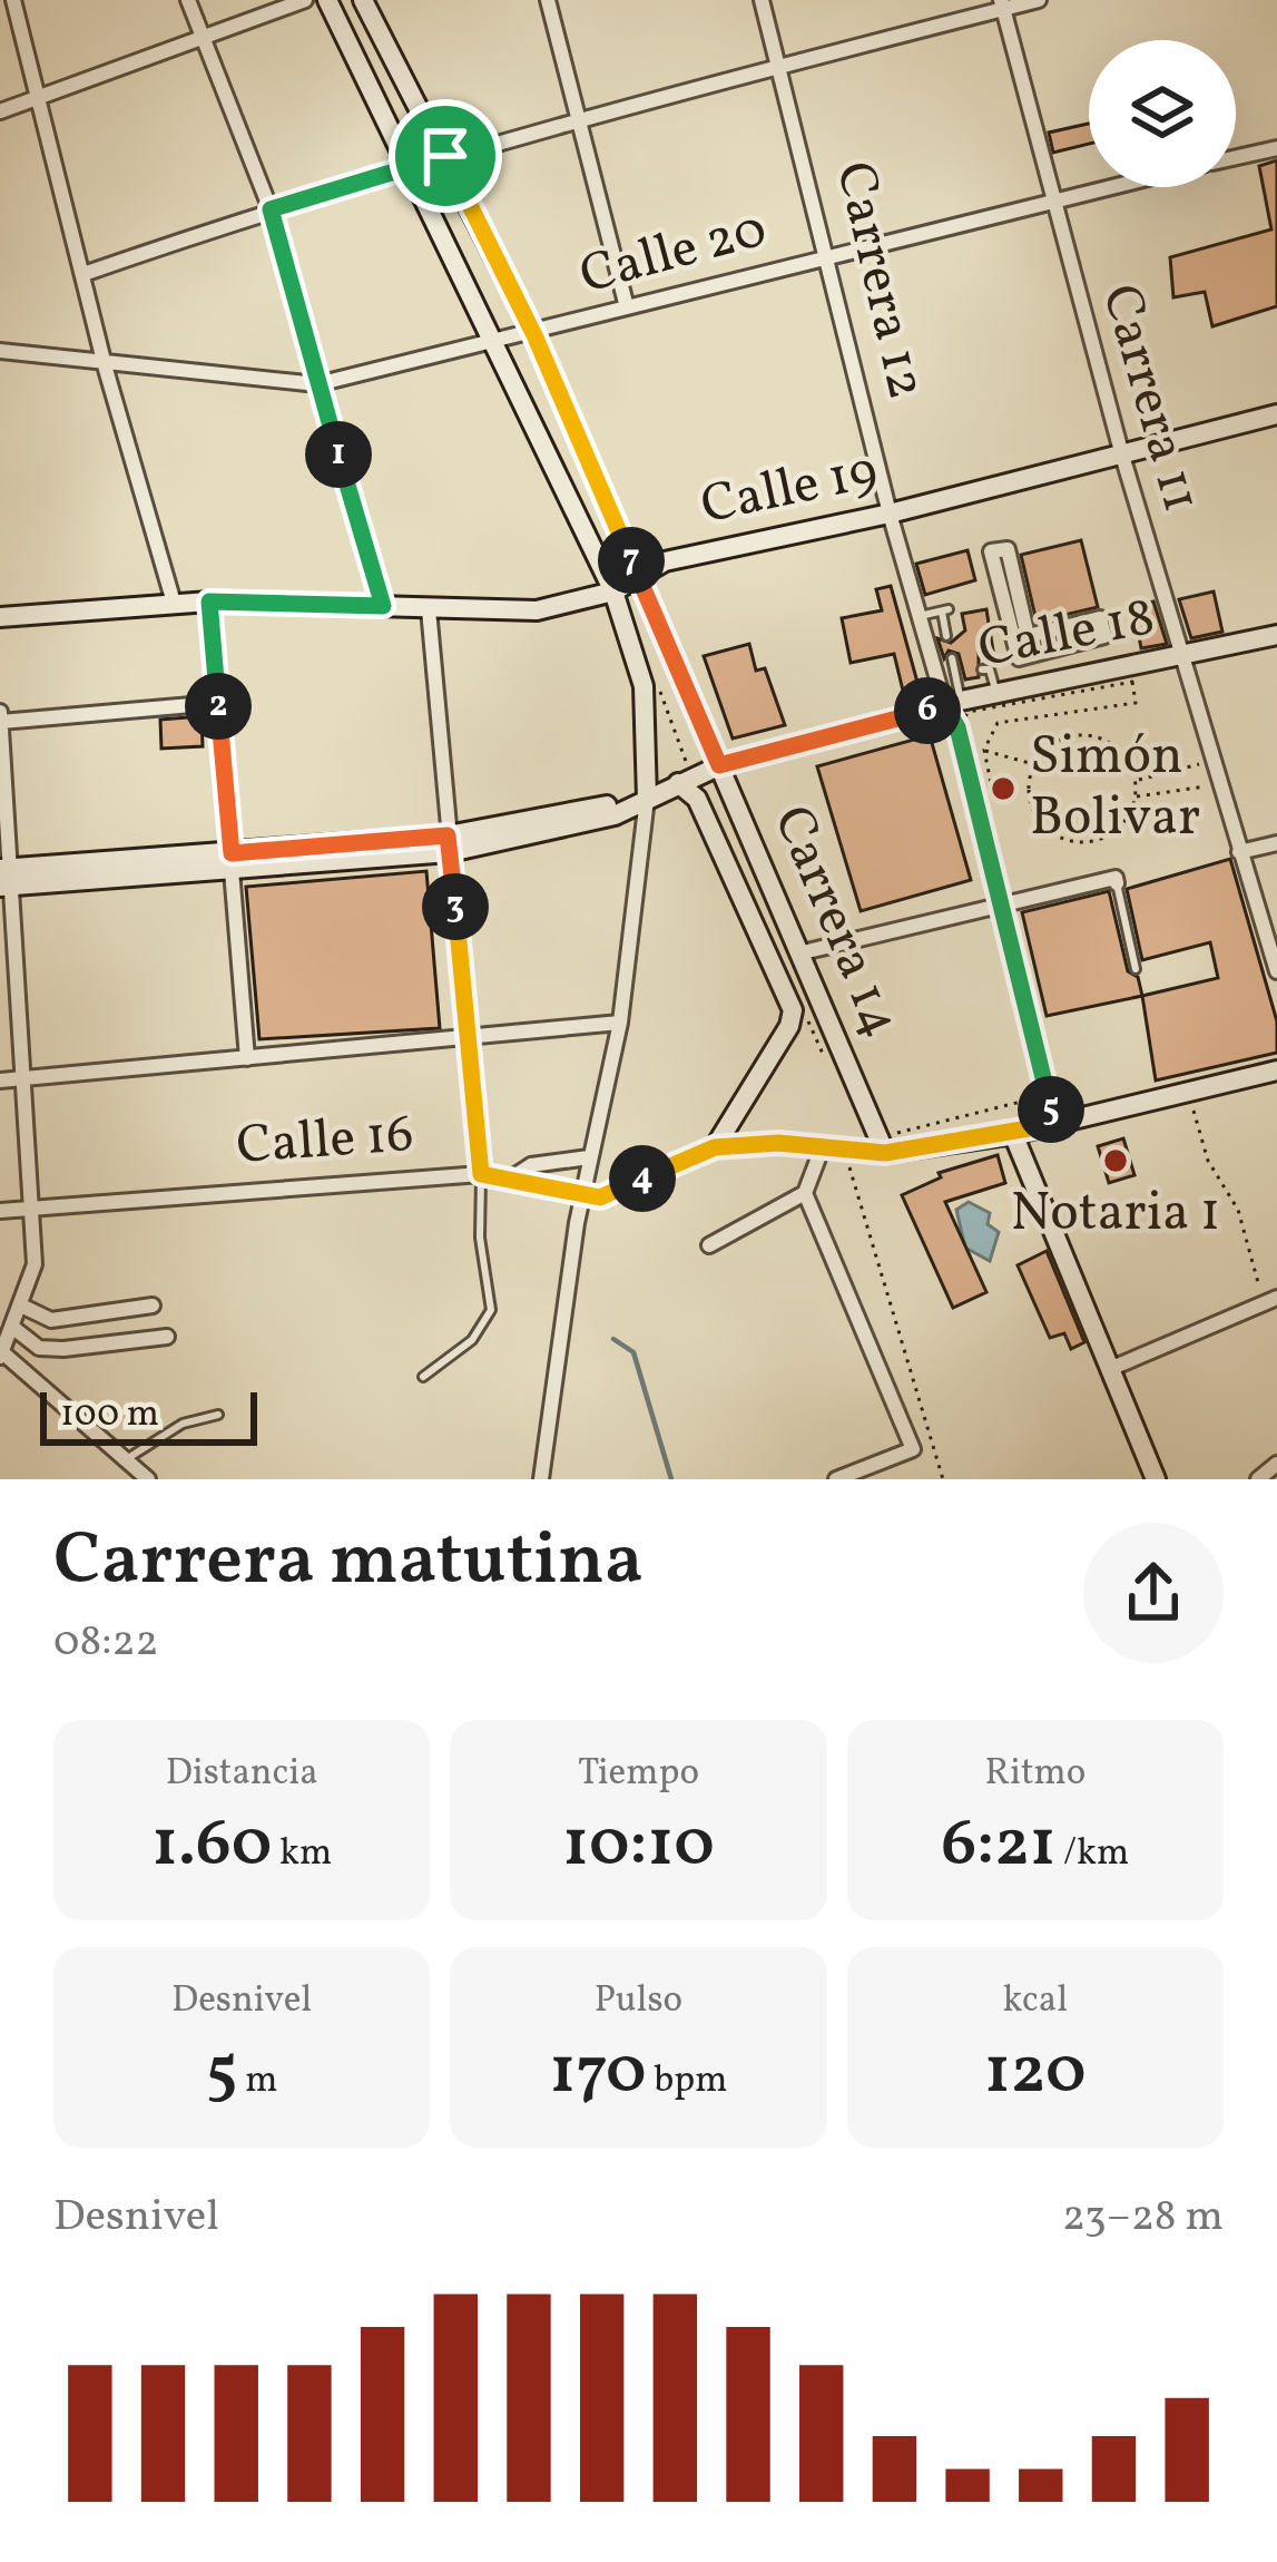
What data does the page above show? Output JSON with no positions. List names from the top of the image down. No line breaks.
{"streets":{"street":["Calle 20","Carrera 12","Carrera 11","Calle 19","Calle 18","Carrera 14","Calle 16"]},"crossings":[["Calle 20","Carrera 12"],["Calle 20","Carrera 11"],["Calle 20","Carrera 14"],["Carrera 12","Calle 19"],["Carrera 12","Calle 18"],["Carrera 12","Calle 16"],["Carrera 11","Calle 19"],["Carrera 11","Calle 18"],["Calle 19","Carrera 14"],["Calle 18","Carrera 14"],["Carrera 14","Calle 16"]],"places":["Simón Bolivar","Notaria 1"],"scale_bar":"100 m","page":{"pins":["1","7","2","6","3","5","4"],"scale":"100 m","heading":["Carrera matutina","08:22"],"stats":[["Distancia","1.60 km"],["Tiempo","10:10"],["Ritmo","6:21 /km"],["Desnivel","5 m"],["Pulso","170 bpm"],["kcal","120"]],"chart":["Desnivel","23–28 m"]}}
